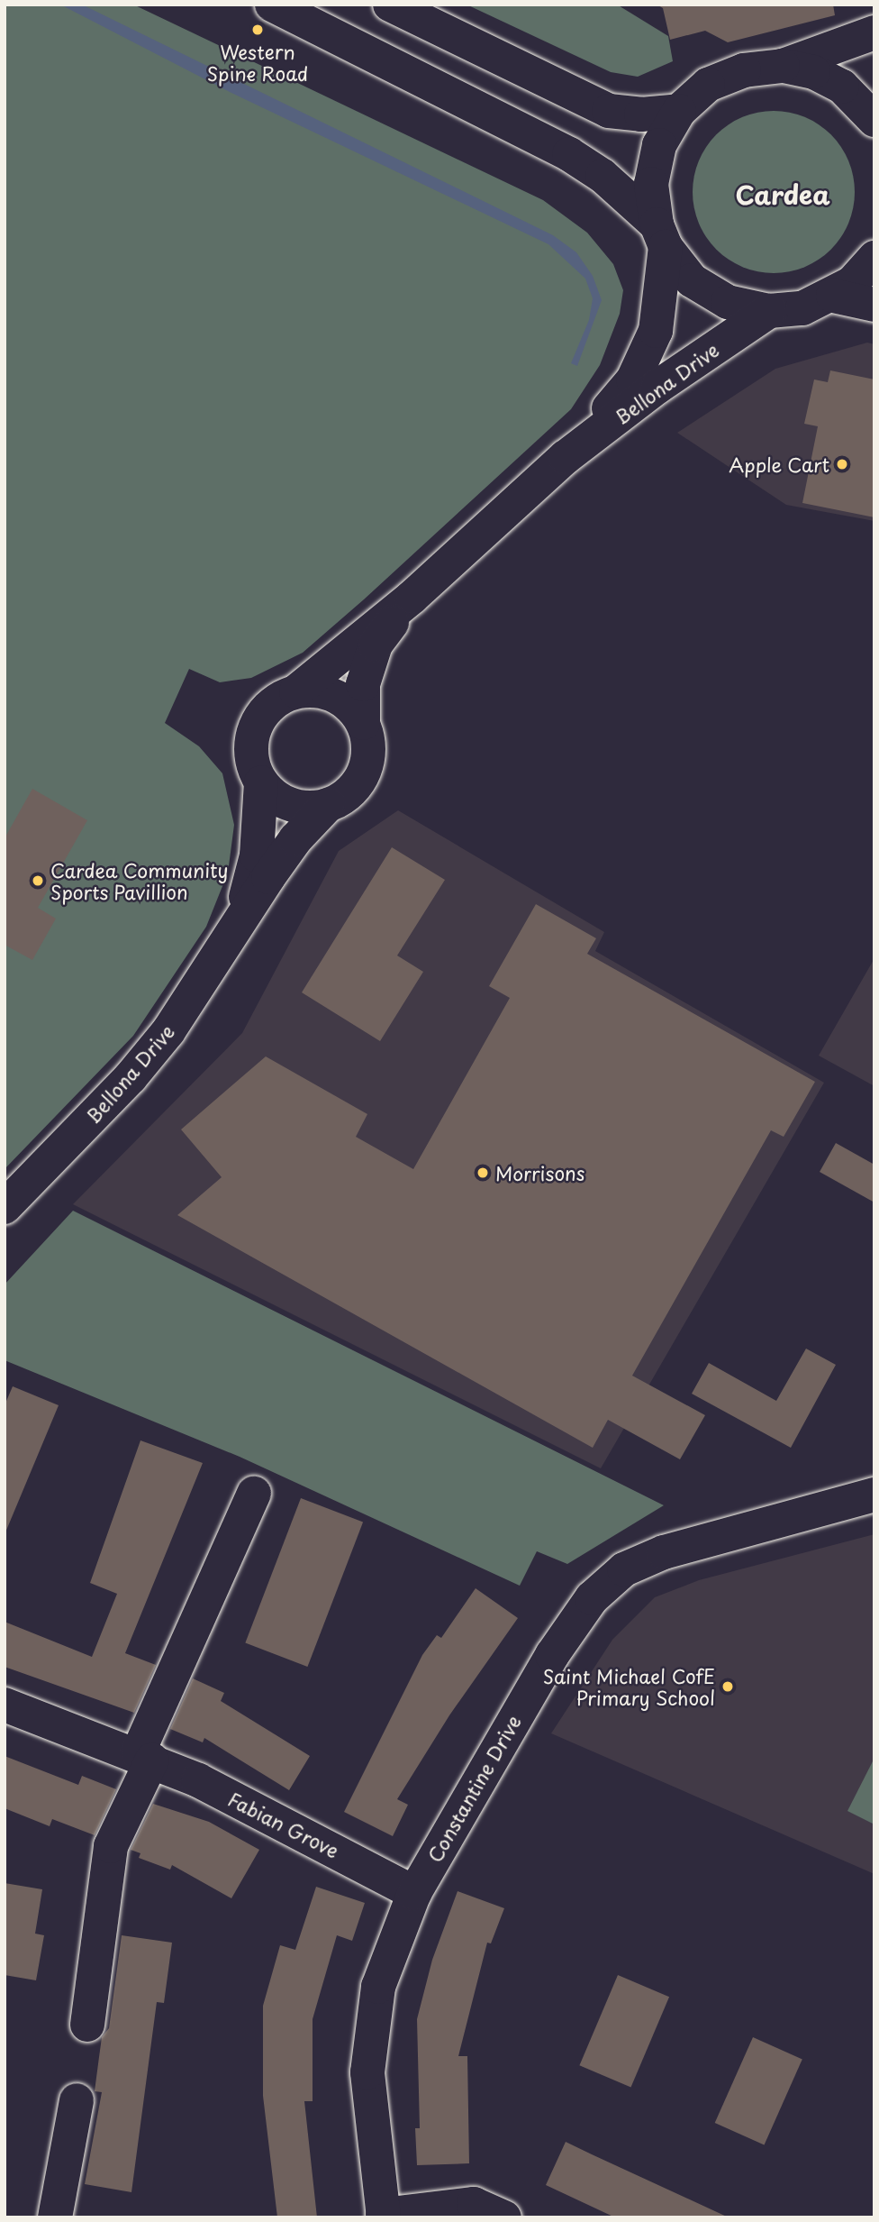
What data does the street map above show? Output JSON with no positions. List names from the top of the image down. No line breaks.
{"streets":{"street":["Bellona Drive","Constantine Drive","Fabian Grove"]},"crossings":[["Constantine Drive","Fabian Grove"]],"districts":["Cardea"],"places":["Western Spine Road","Apple Cart","Cardea Community Sports Pavillion","Morrisons","Saint Michael CofE Primary School"]}
